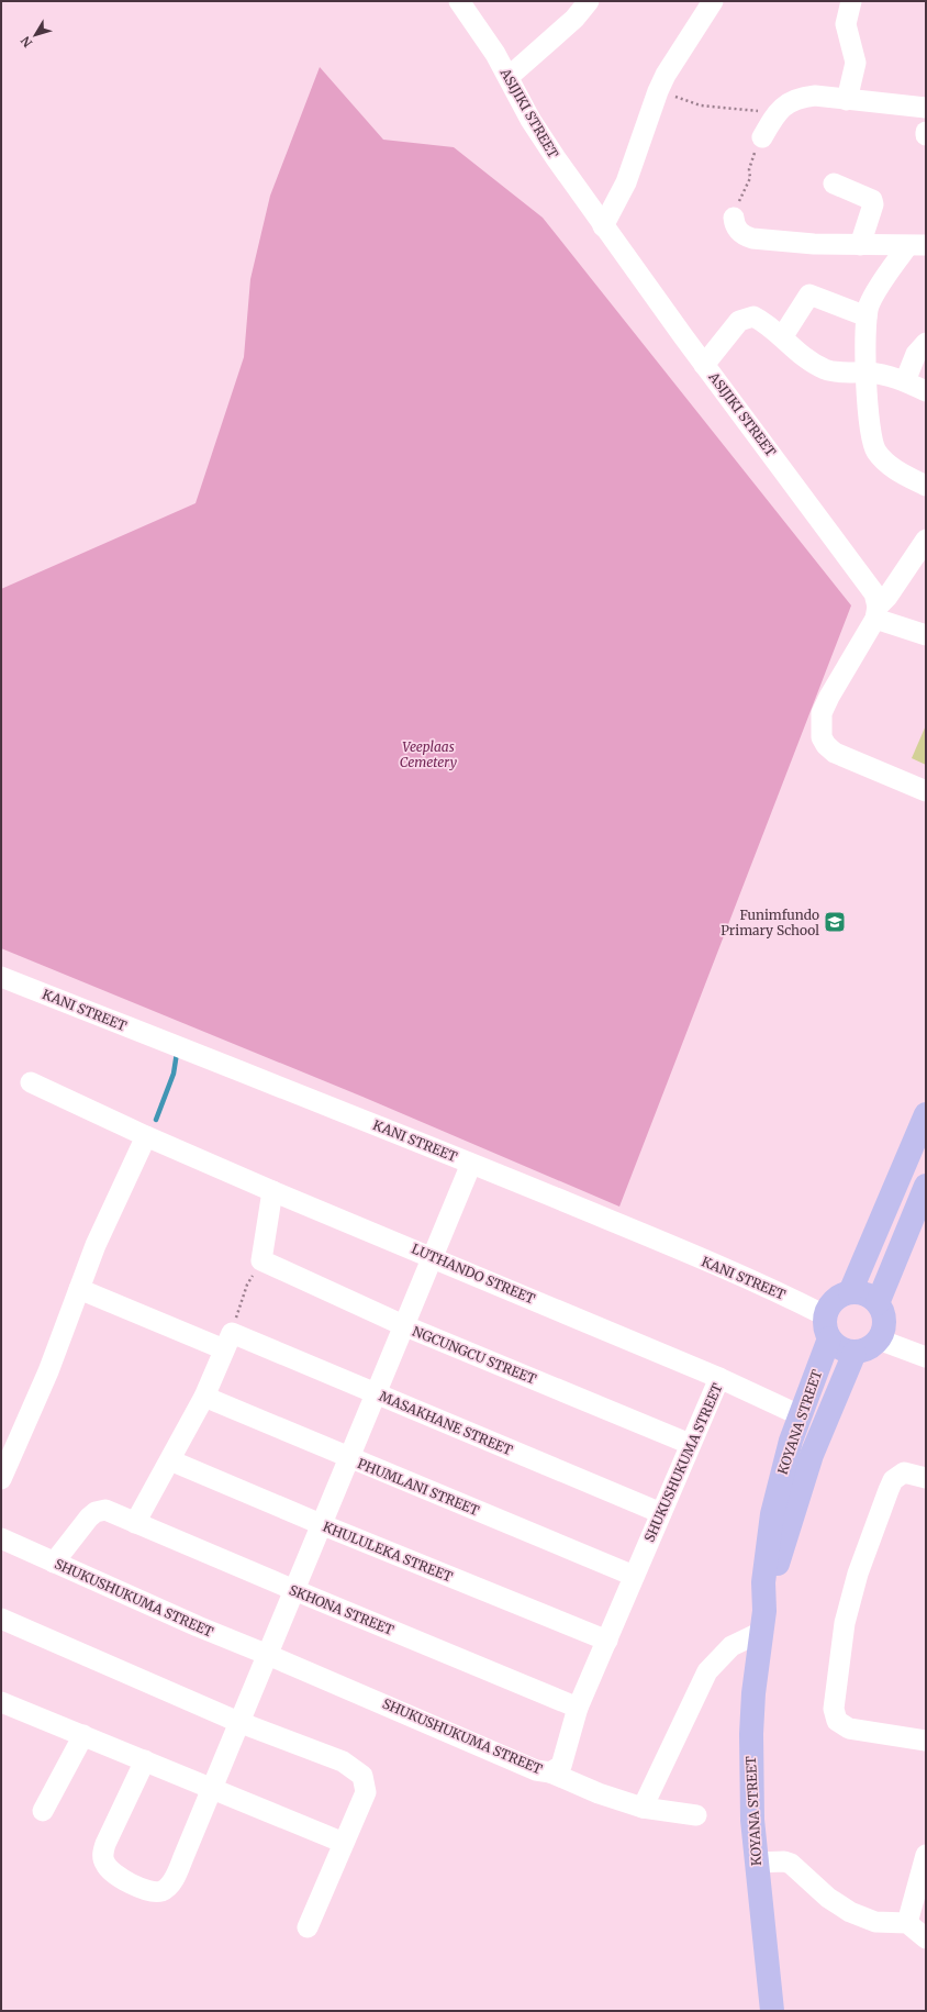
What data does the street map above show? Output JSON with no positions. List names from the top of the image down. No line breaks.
{"streets":{"main road":["KOYANA STREET"],"street":["ASIJIKI STREET","KANI STREET","LUTHANDO STREET","NGCUNGCU STREET","MASAKHANE STREET","SHUKUSHUKUMA STREET","PHUMLANI STREET","KHULULEKA STREET","SKHONA STREET"]},"crossings":[["KANI STREET","KOYANA STREET"],["LUTHANDO STREET","KOYANA STREET"],["LUTHANDO STREET","SHUKUSHUKUMA STREET"],["NGCUNGCU STREET","SHUKUSHUKUMA STREET"],["MASAKHANE STREET","SHUKUSHUKUMA STREET"],["SHUKUSHUKUMA STREET","PHUMLANI STREET"],["SHUKUSHUKUMA STREET","KHULULEKA STREET"],["SHUKUSHUKUMA STREET","SKHONA STREET"]],"parks":["Veeplaas Cemetery"],"places":{"school or university":["Funimfundo Primary School"]},"north":"bottom left"}
